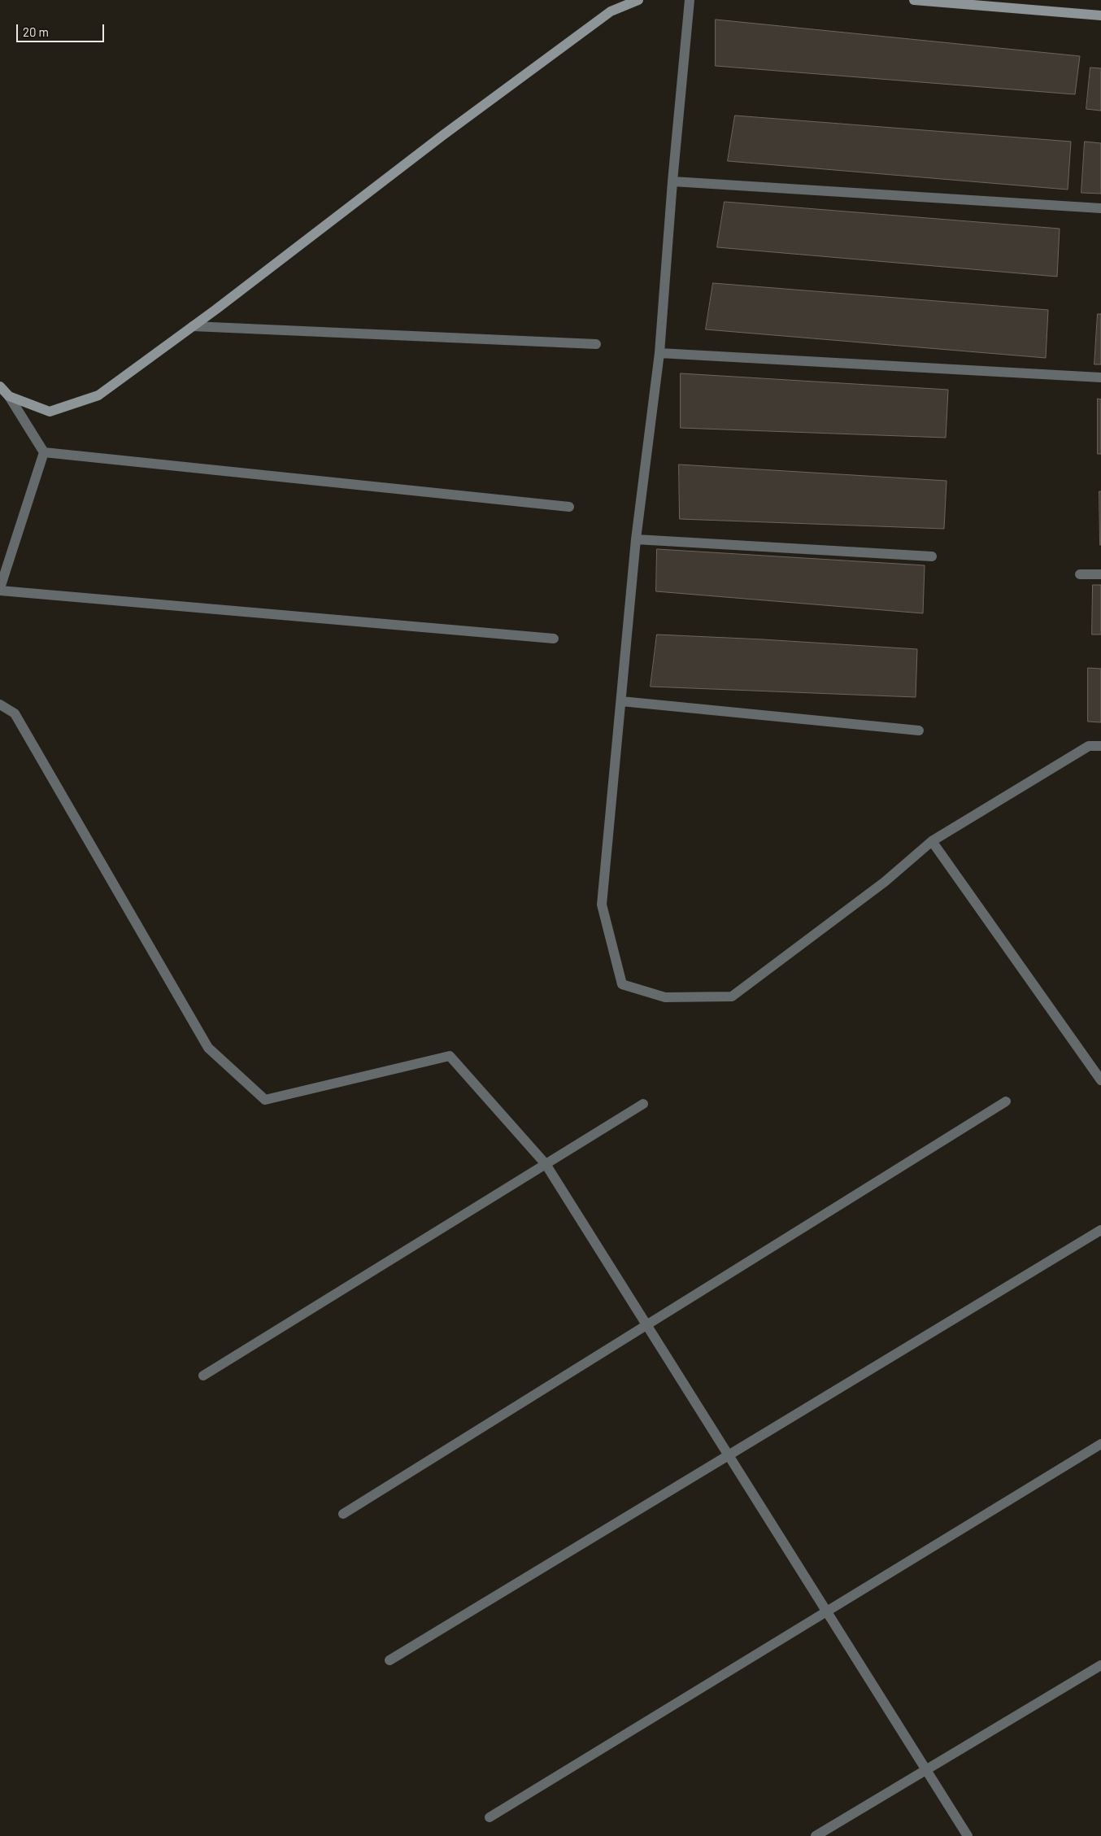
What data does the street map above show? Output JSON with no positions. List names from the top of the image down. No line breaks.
{"scale_bar":"20 m"}
